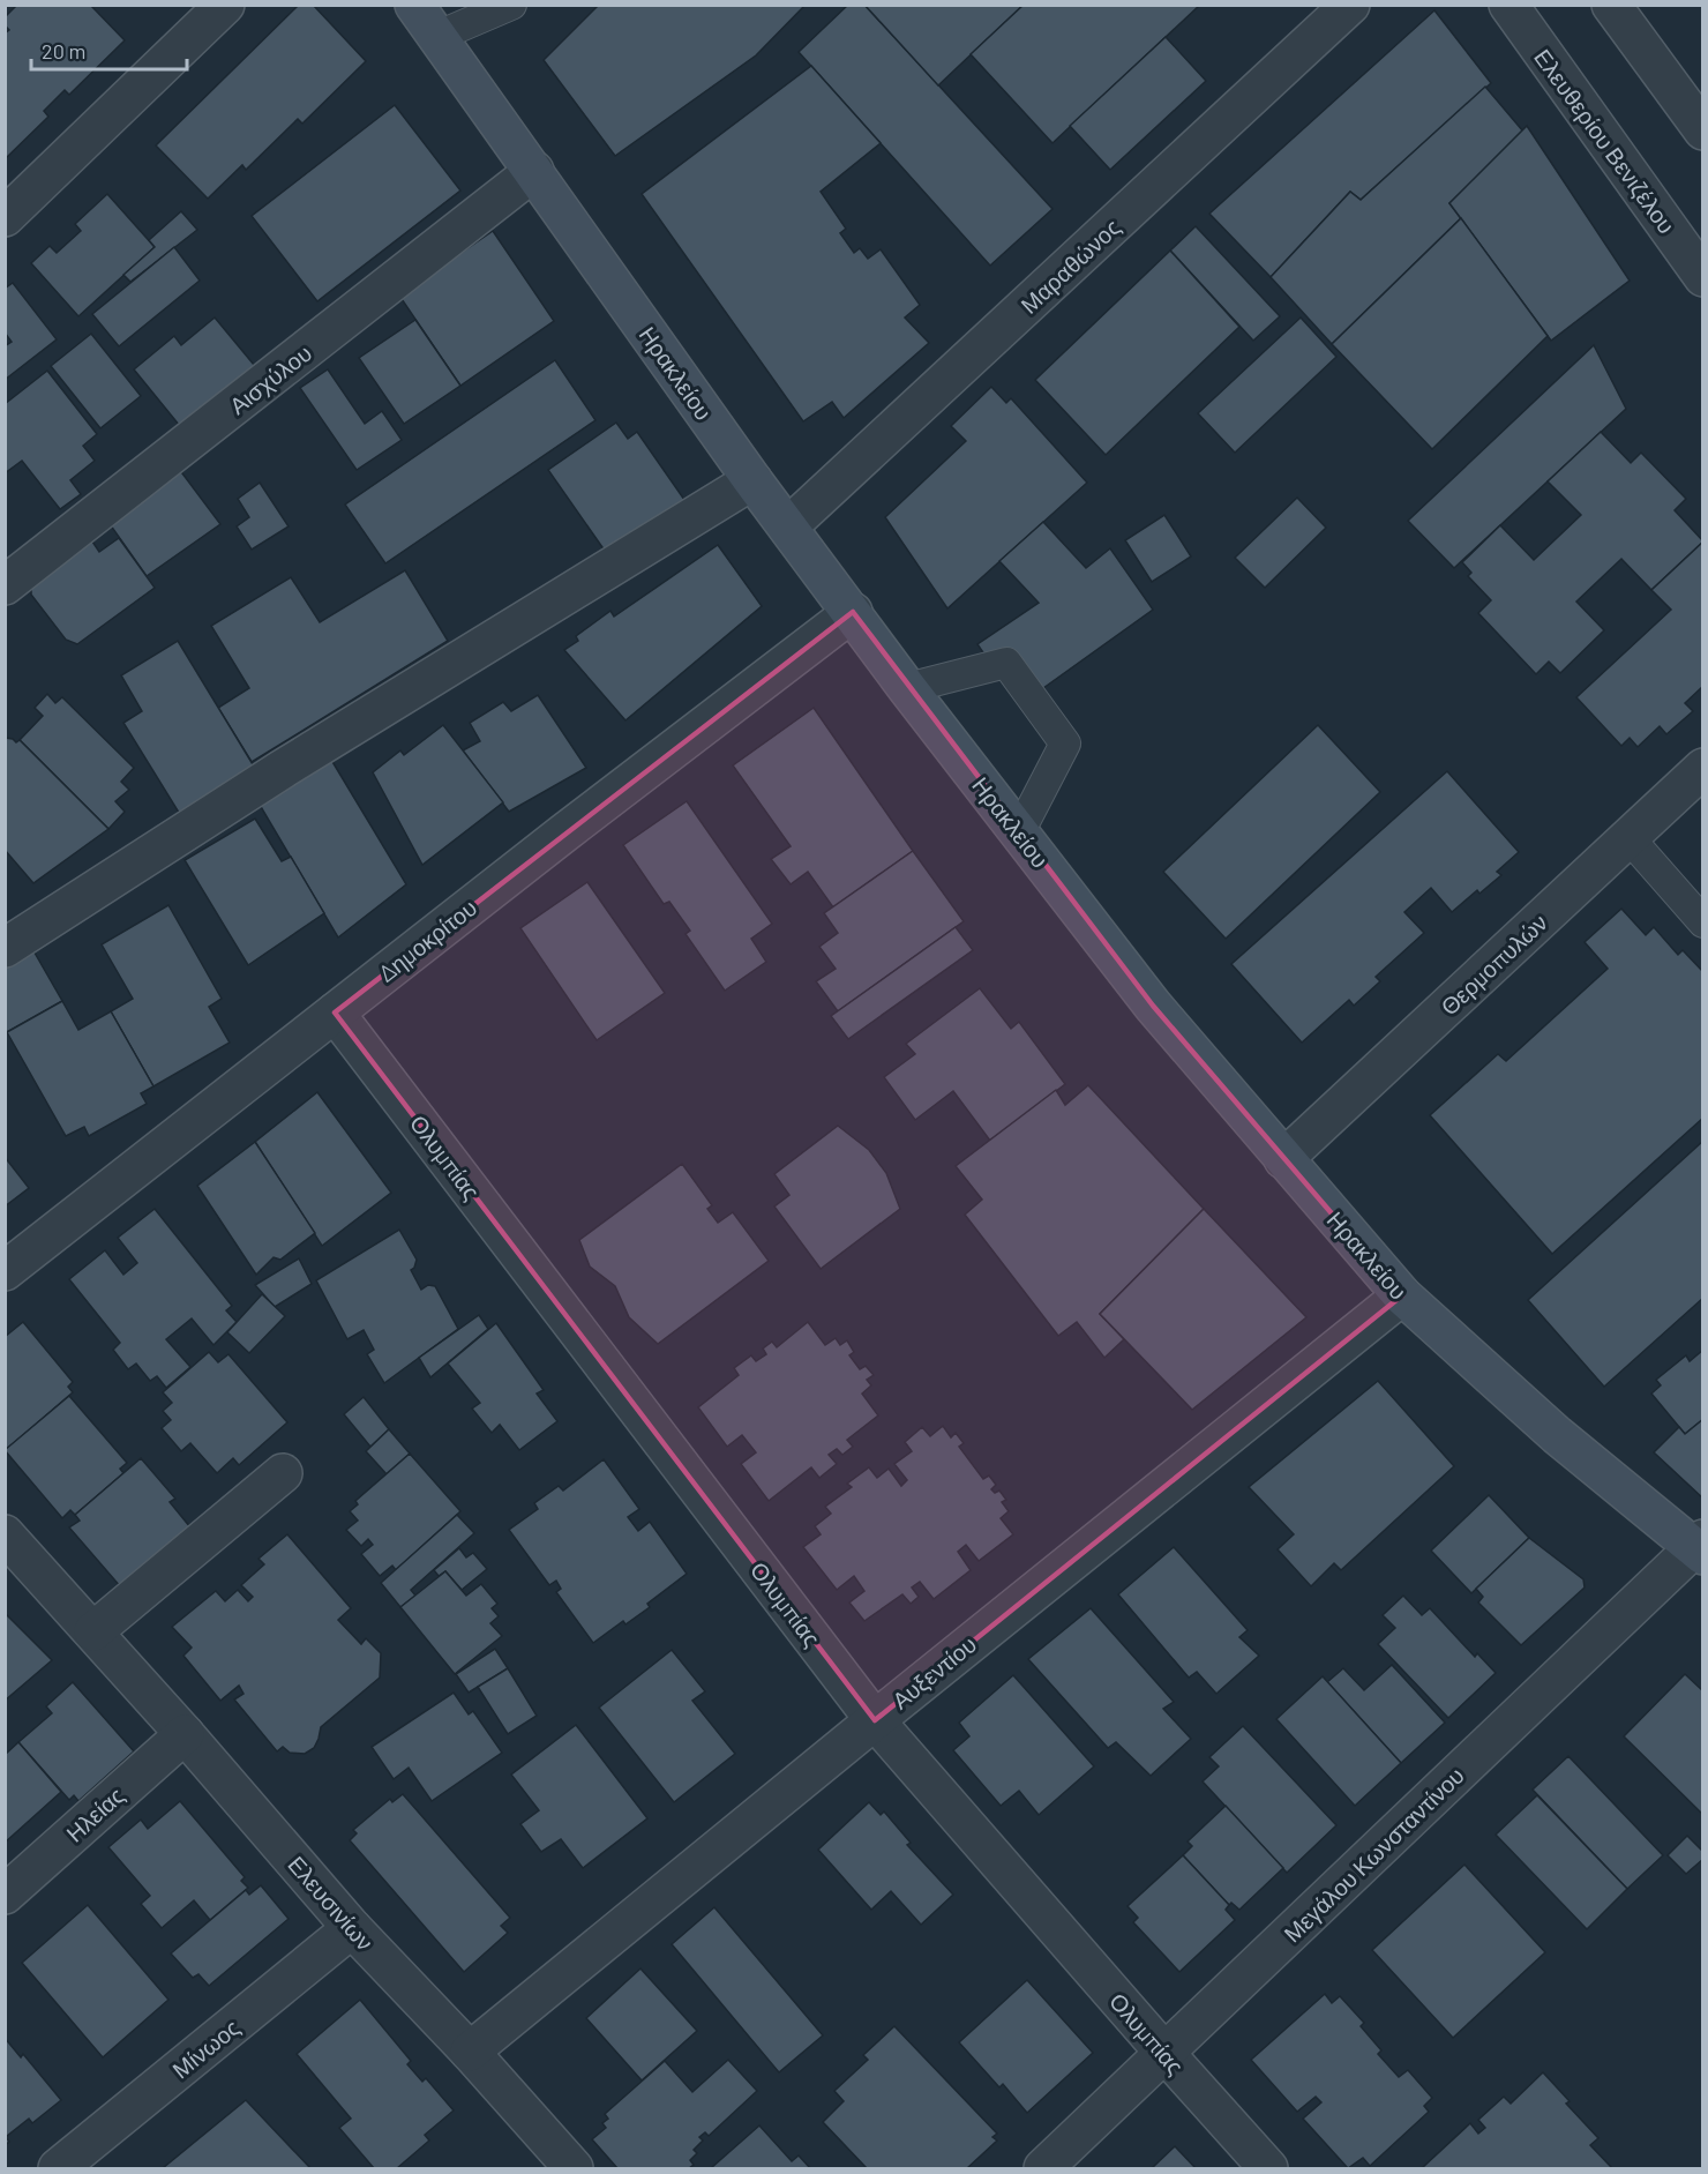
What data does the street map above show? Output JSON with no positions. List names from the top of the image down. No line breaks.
{"streets":{"main road":["Ηρακλείου"],"street":["Ελευθερίου Βενιζέλου","Μαραθώνος","Αισχύλου","Δημοκρίτου","Θερμοπυλών","Ολυμπίας","Αυξεντίου","Ηλείας","Μεγάλου Κωνσταντίνου","Ελευσινίων","Μίνωος"]},"crossings":[["Μαραθώνος","Ηρακλείου"],["Ηρακλείου","Αισχύλου"],["Ηρακλείου","Δημοκρίτου"],["Ηρακλείου","Θερμοπυλών"],["Ηρακλείου","Αυξεντίου"],["Ηρακλείου","Μεγάλου Κωνσταντίνου"],["Δημοκρίτου","Ολυμπίας"],["Ολυμπίας","Αυξεντίου"],["Ολυμπίας","Μεγάλου Κωνσταντίνου"],["Αυξεντίου","Ελευσινίων"],["Ηλείας","Ελευσινίων"],["Ελευσινίων","Μίνωος"]],"scale_bar":"20 m"}
